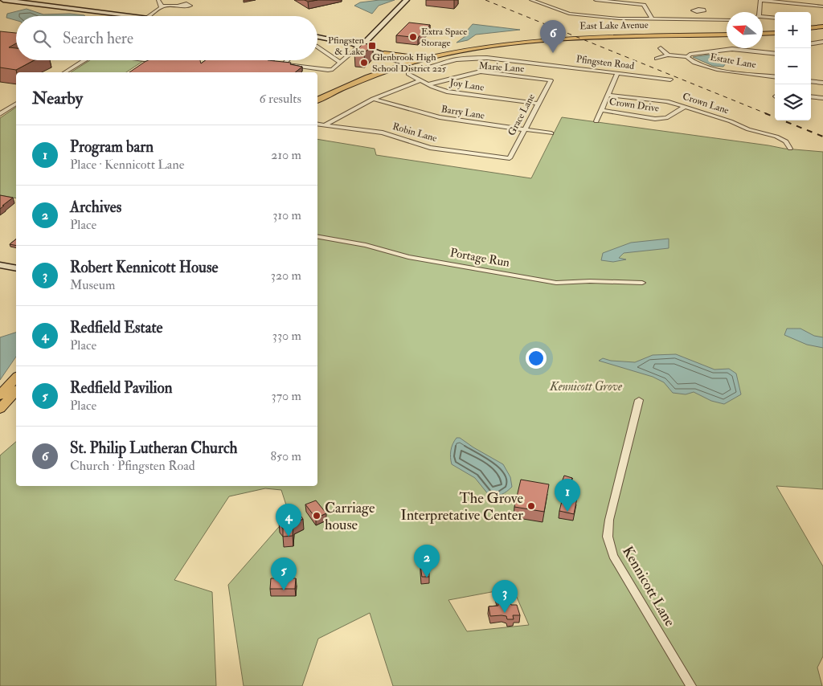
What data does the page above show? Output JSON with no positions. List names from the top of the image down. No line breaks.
{"streets":{"main road":["East Lake Avenue","Pfingsten Road"],"street":["Estate Lane","Marie Lane","Joy Lane","Crown Lane","Crown Drive","Barry Lane","Grace Lane","Robin Lane","Portage Run","Kennicott Lane"]},"crossings":[["East Lake Avenue","Pfingsten Road"],["Pfingsten Road","Joy Lane"],["Marie Lane","Joy Lane"],["Marie Lane","Grace Lane"],["Joy Lane","Grace Lane"],["Crown Lane","Crown Drive"],["Barry Lane","Grace Lane"],["Grace Lane","Robin Lane"]],"parks":["Kennicott Grove"],"places":{"other":["Extra Space Storage","Glenbrook High School District 225","The Grove Interpretative Center","Carriage house"],"transit":["Pfingsten & Lake"]},"north":"left","page":{"map_buttons":["+","−"],"search":"Search here","pins":["6","1","4","2","5","3"],"heading":["Nearby","6 results"],"list":[{"mark":"1","name":"Program barn","note":"Place · Kennicott Lane","value":"210 m"},{"mark":"2","name":"Archives","note":"Place","value":"310 m"},{"mark":"3","name":"Robert Kennicott House","note":"Museum","value":"320 m"},{"mark":"4","name":"Redfield Estate","note":"Place","value":"330 m"},{"mark":"5","name":"Redfield Pavilion","note":"Place","value":"370 m"},{"mark":"6","name":"St. Philip Lutheran Church","note":"Church · Pfingsten Road","value":"850 m"}]}}
